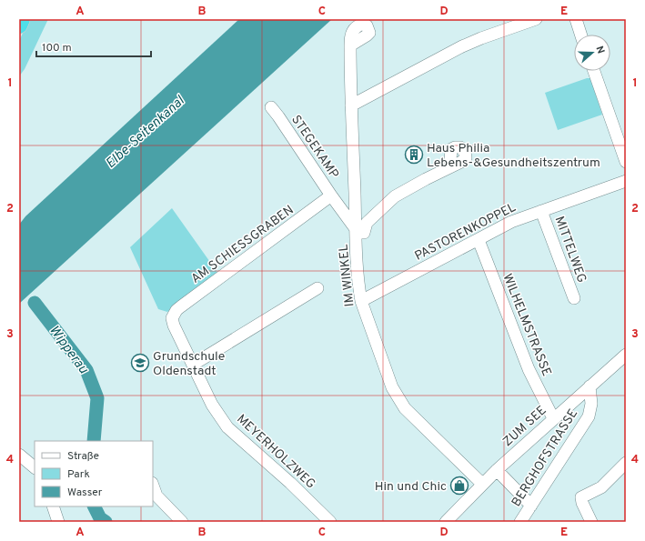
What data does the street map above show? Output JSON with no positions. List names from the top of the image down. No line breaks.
{"streets":{"street":["STEGEKAMP","PASTORENKOPPEL","AM SCHIESSGRABEN","MITTELWEG","IM WINKEL","WILHELMSTRASSE","ZUM SEE","MEYERHOLZWEG","BERGHOFSTRASSE"]},"crossings":[["STEGEKAMP","AM SCHIESSGRABEN"],["STEGEKAMP","IM WINKEL"],["PASTORENKOPPEL","MITTELWEG"],["PASTORENKOPPEL","IM WINKEL"],["PASTORENKOPPEL","WILHELMSTRASSE"],["AM SCHIESSGRABEN","MEYERHOLZWEG"],["IM WINKEL","ZUM SEE"],["WILHELMSTRASSE","ZUM SEE"],["ZUM SEE","BERGHOFSTRASSE"]],"water":["Elbe-Seitenkanal","Wipperau"],"places":{"building":["Haus Philia Lebens-&Gesundheitszentrum"],"school or university":["Grundschule Oldenstadt"],"shop":["Hin und Chic"]},"legend":["Straße","Park","Wasser"],"scale_bar":"100 m","north":"right","grid":{"columns":["A","B","C","D","E"],"rows":["1","2","3","4"]}}
